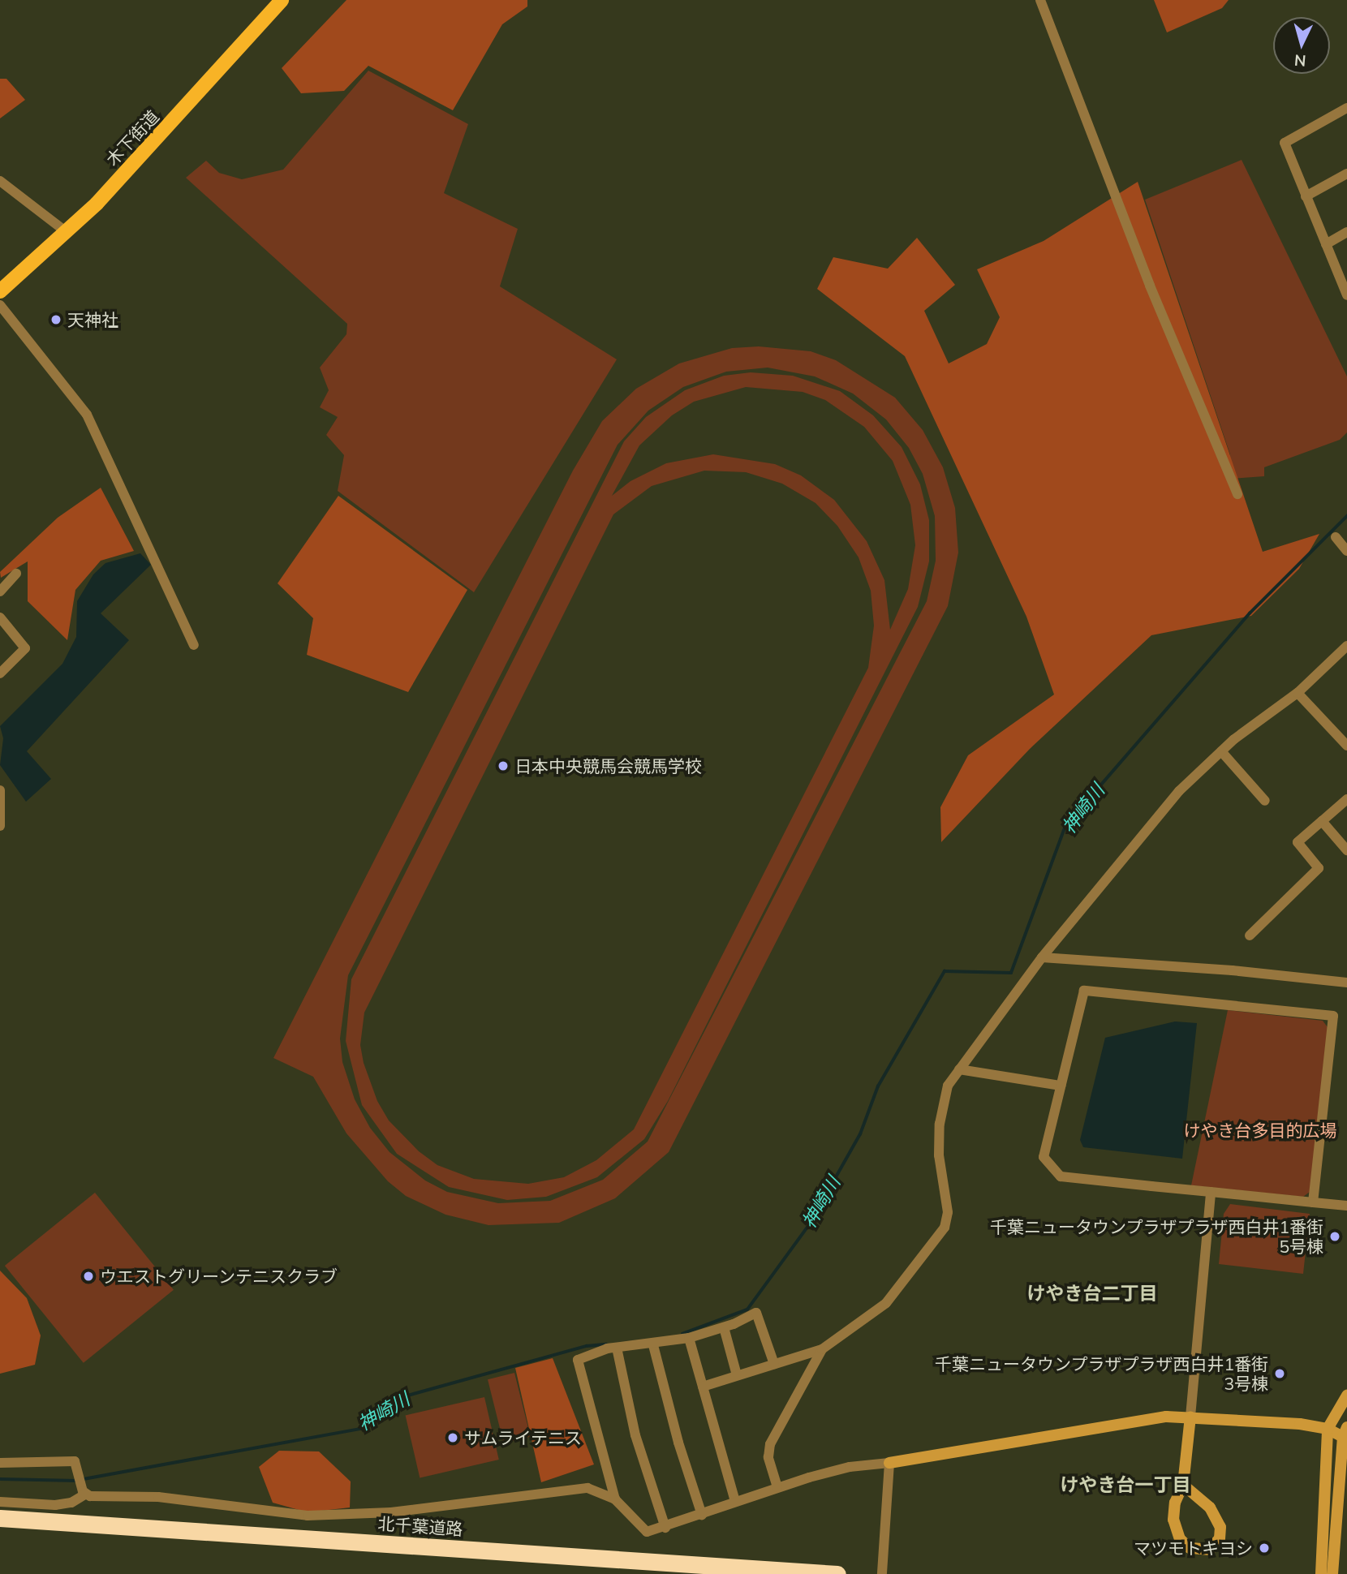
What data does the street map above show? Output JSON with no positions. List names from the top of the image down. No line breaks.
{"streets":{"highway":["北千葉道路"],"main road":["木下街道"]},"districts":["けやき台二丁目","けやき台一丁目"],"water":["神崎川"],"parks":["けやき台多目的広場"],"places":["天神社","日本中央競馬会競馬学校","千葉ニュータウンプラザプラザ西白井1番街 5号棟","ウエストグリーンテニスクラブ","千葉ニュータウンプラザプラザ西白井1番街 3号棟","サムライテニス","マツモトキヨシ"],"north":"bottom"}
